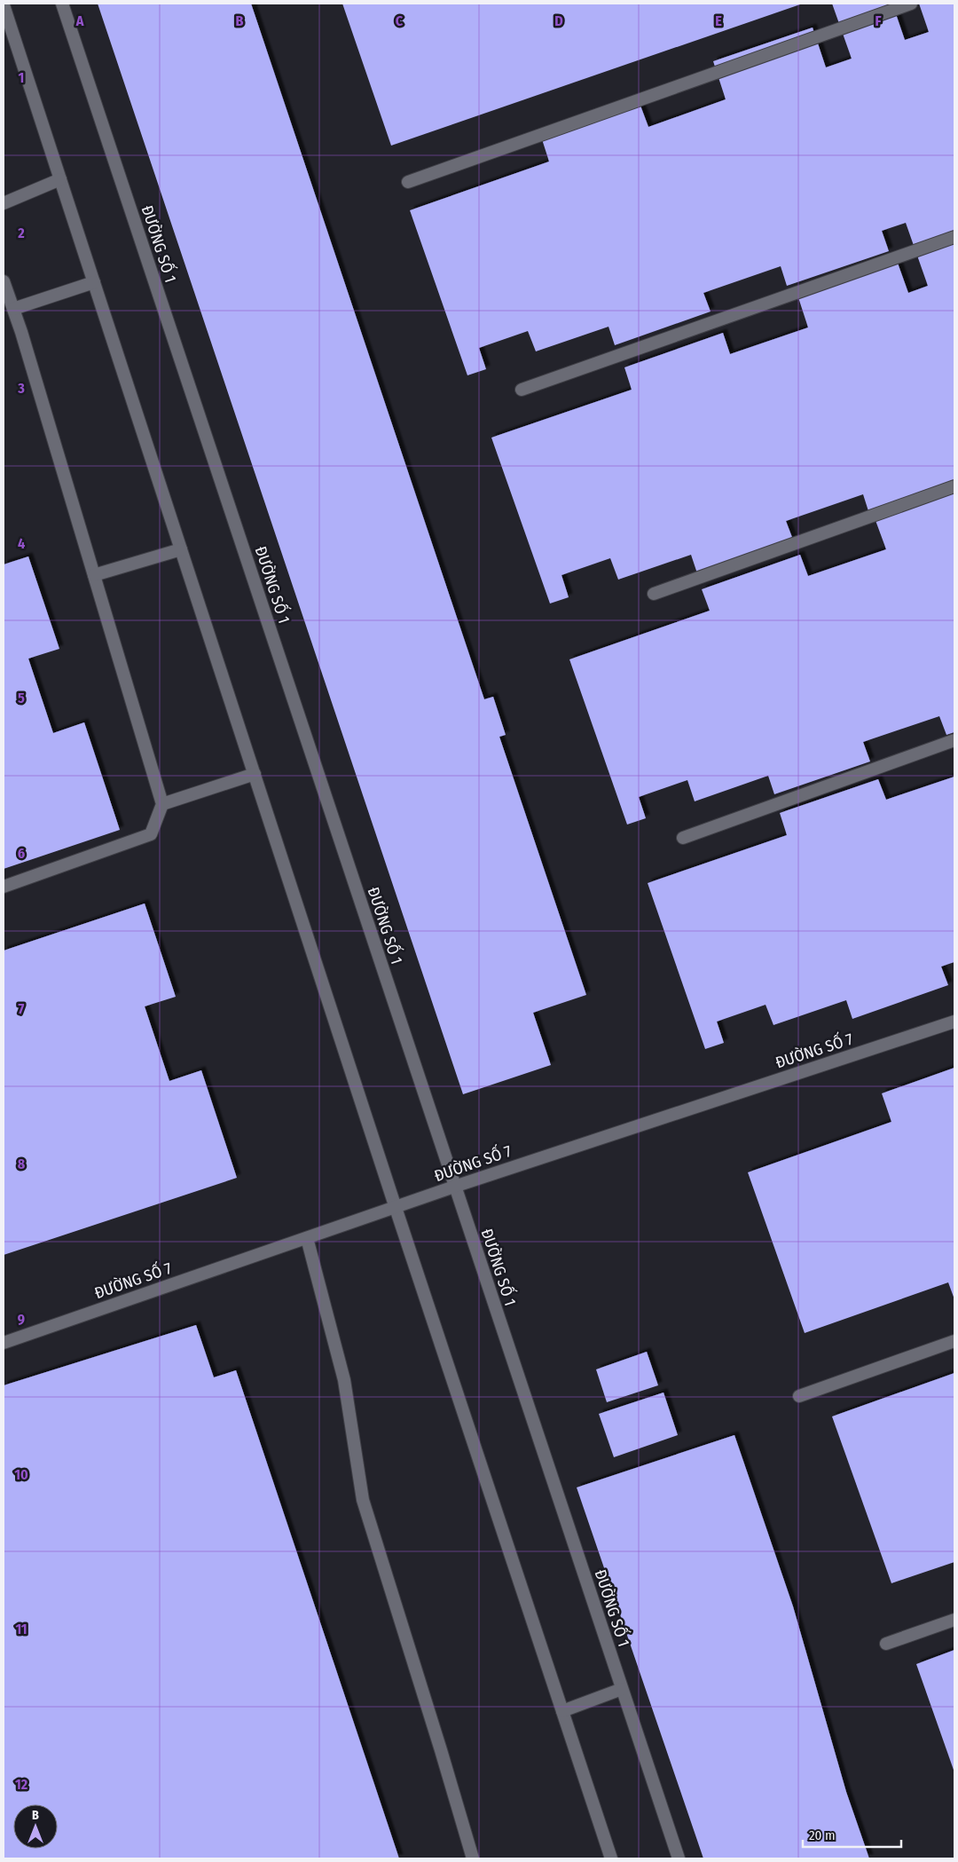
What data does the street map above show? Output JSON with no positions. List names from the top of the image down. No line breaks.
{"streets":{"lane":["ĐƯỜNG SỐ 1","ĐƯỜNG SỐ 7"]},"crossings":[["ĐƯỜNG SỐ 1","ĐƯỜNG SỐ 7"]],"scale_bar":"20 m","north":"top","grid":{"columns":["A","B","C","D","E","F"],"rows":["1","2","3","4","5","6","7","8","9","10","11","12"]}}
